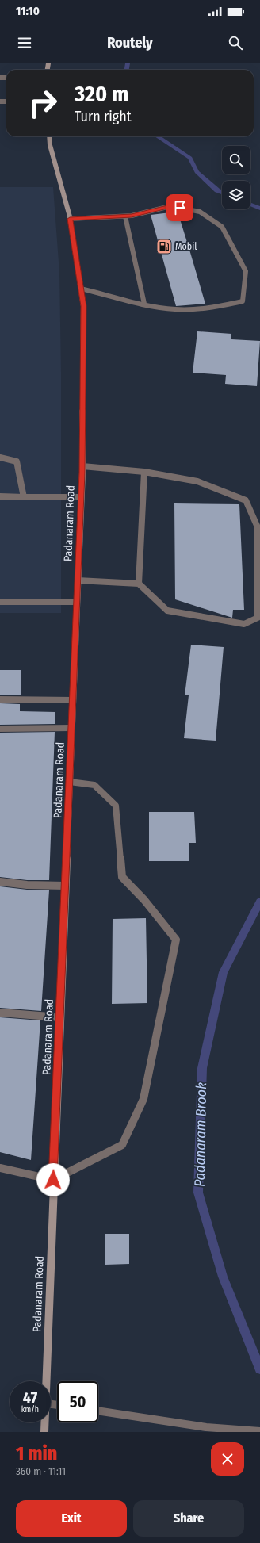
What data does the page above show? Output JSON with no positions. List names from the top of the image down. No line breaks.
{"streets":{"main road":["Padanaram Road"]},"water":["Padanaram Brook"],"places":{"fuel station":["Mobil"]},"page":{"status":"11:10","header":"Routely","turn":["320 m","Turn right"],"speed":"47 km/h","limit":"50","heading":["1 min","360 m · 11:11"],"buttons":["Exit","Share"]}}
